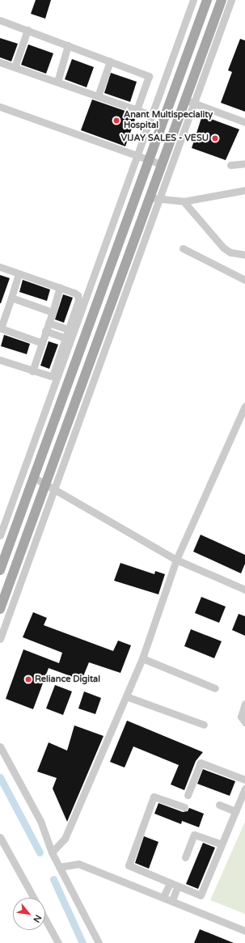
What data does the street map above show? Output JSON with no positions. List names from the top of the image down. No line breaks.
{"places":["Anant Multispeciality Hospital","VIJAY SALES - VESU","Reliance Digital"],"north":"bottom right"}
